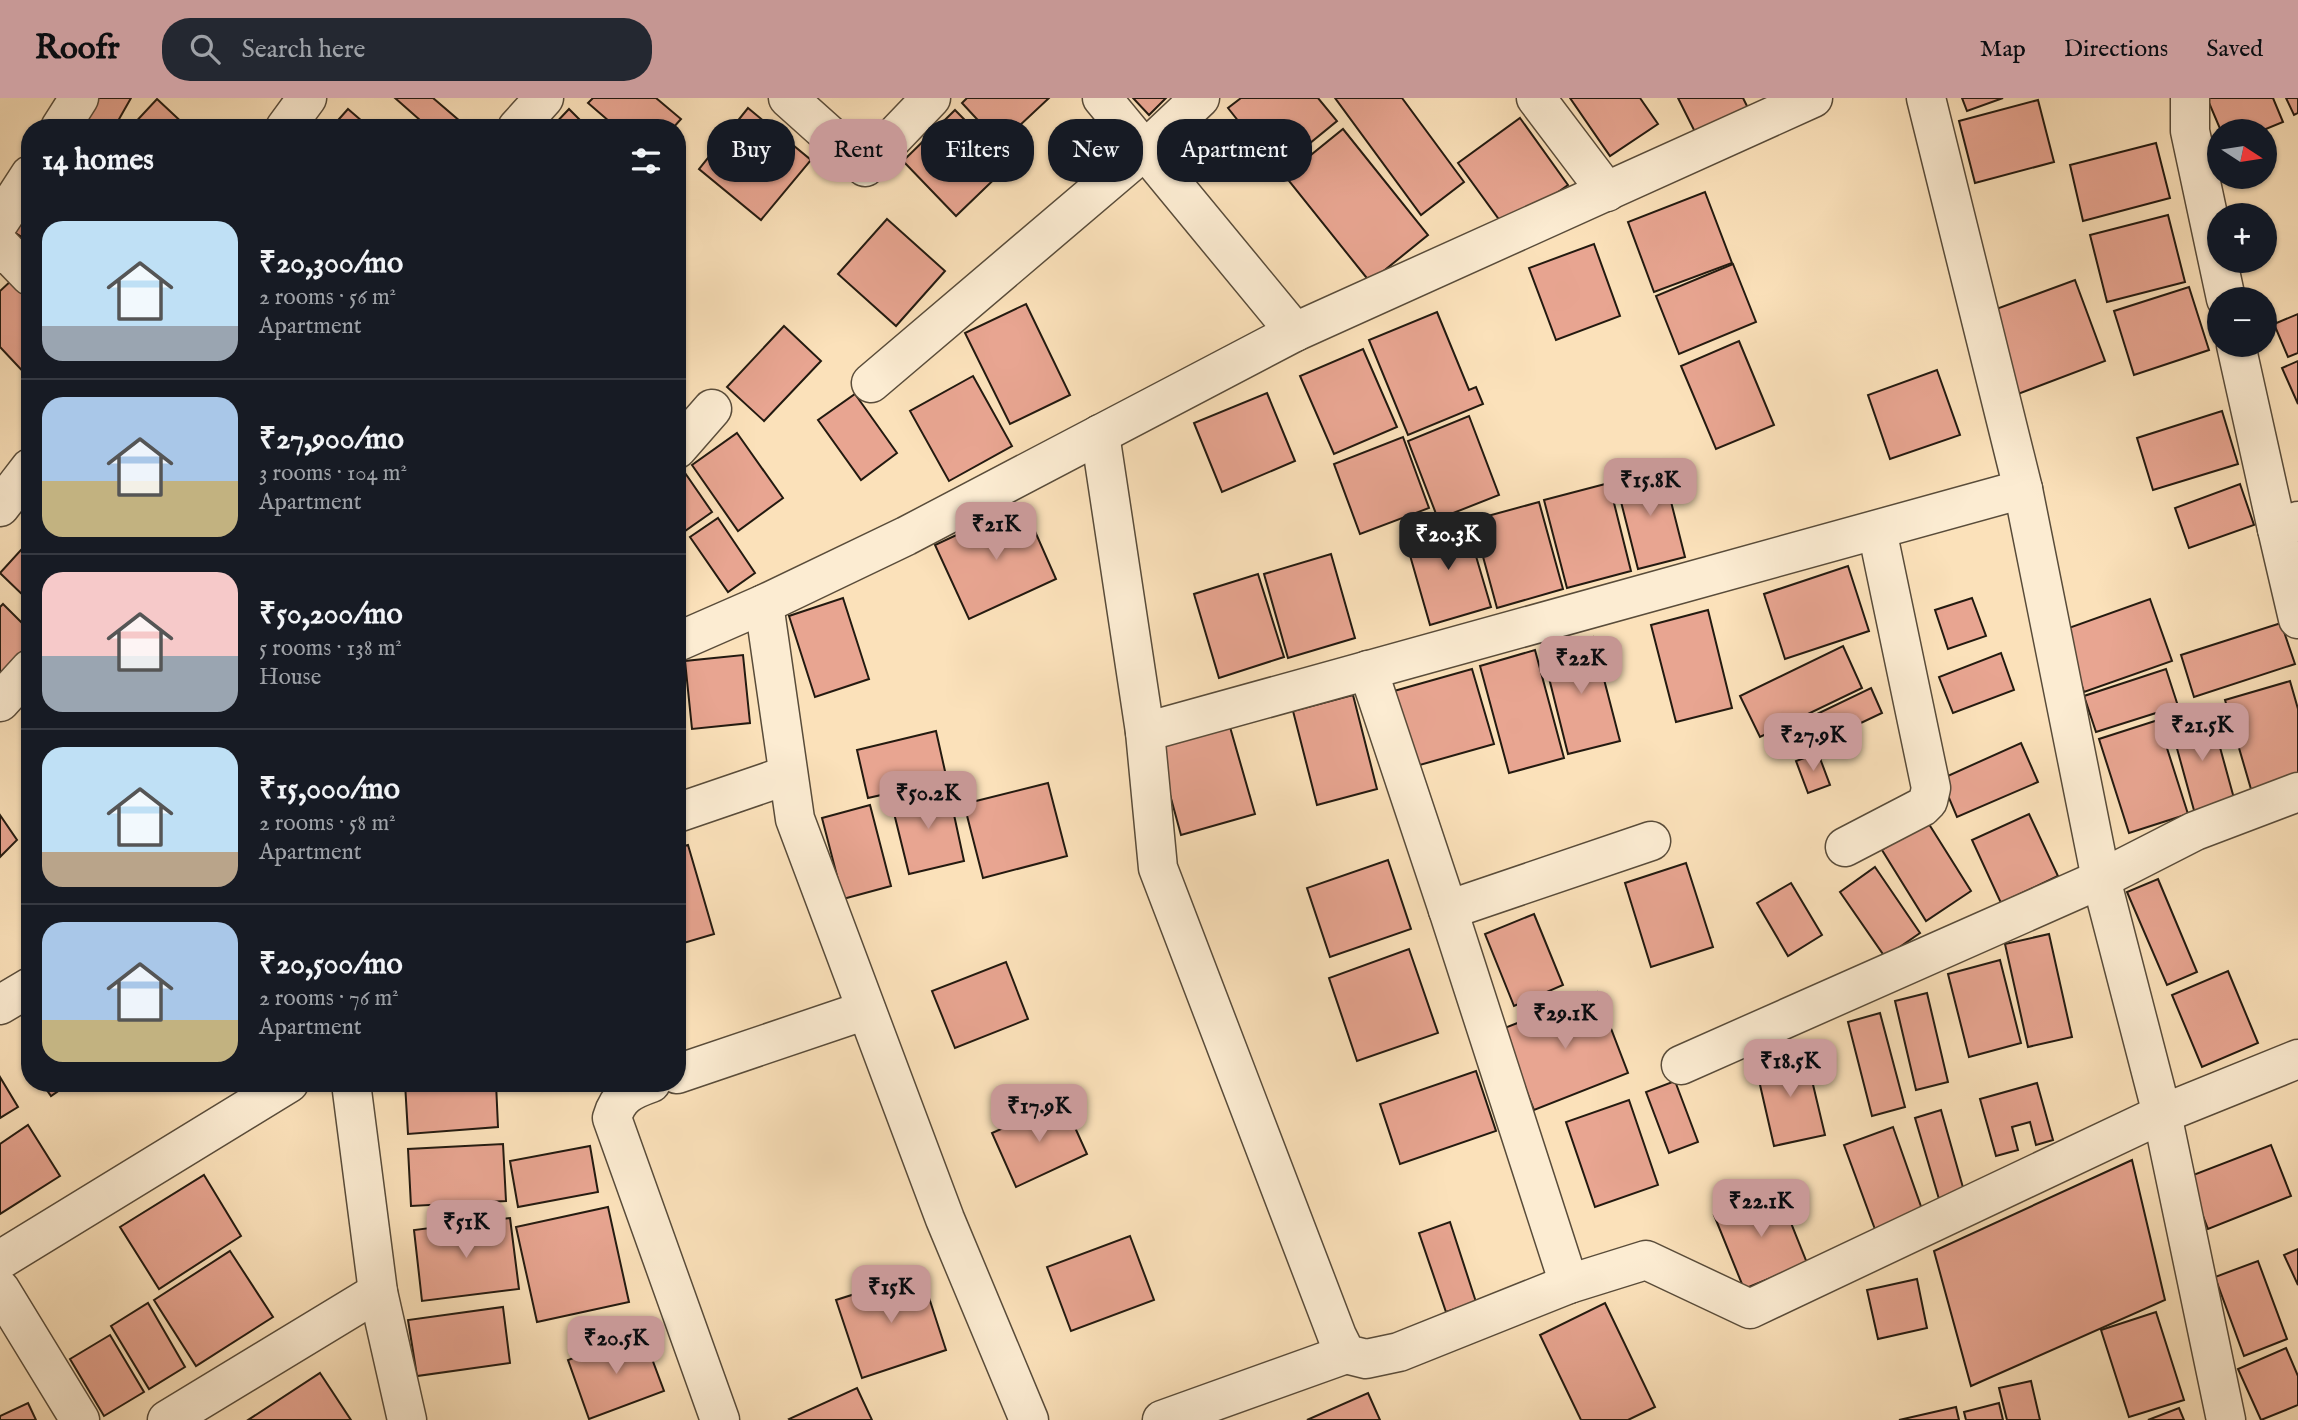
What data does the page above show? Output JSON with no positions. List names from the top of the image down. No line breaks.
{"north":"right","page":{"header":"Roofr","search":"Search here","nav":["Map","Directions","Saved"],"map_buttons":["+","−"],"chip":["Buy","Rent","Filters","New","Apartment"],"heading":"14 homes","list":[{"name":"₹20,300/mo","note":"2 rooms · 56 m² · Apartment"},{"name":"₹27,900/mo","note":"3 rooms · 104 m² · Apartment"},{"name":"₹50,200/mo","note":"5 rooms · 138 m² · House"},{"name":"₹15,000/mo","note":"2 rooms · 58 m² · Apartment"},{"name":"₹20,500/mo","note":"2 rooms · 76 m² · Apartment"}],"price":["₹15.8K","₹21K","₹20.3K","₹22K","₹21.5K","₹27.9K","₹50.2K","₹29.1K","₹18.5K","₹17.9K","₹22.1K","₹51K","₹15K","₹20.5K"]}}
